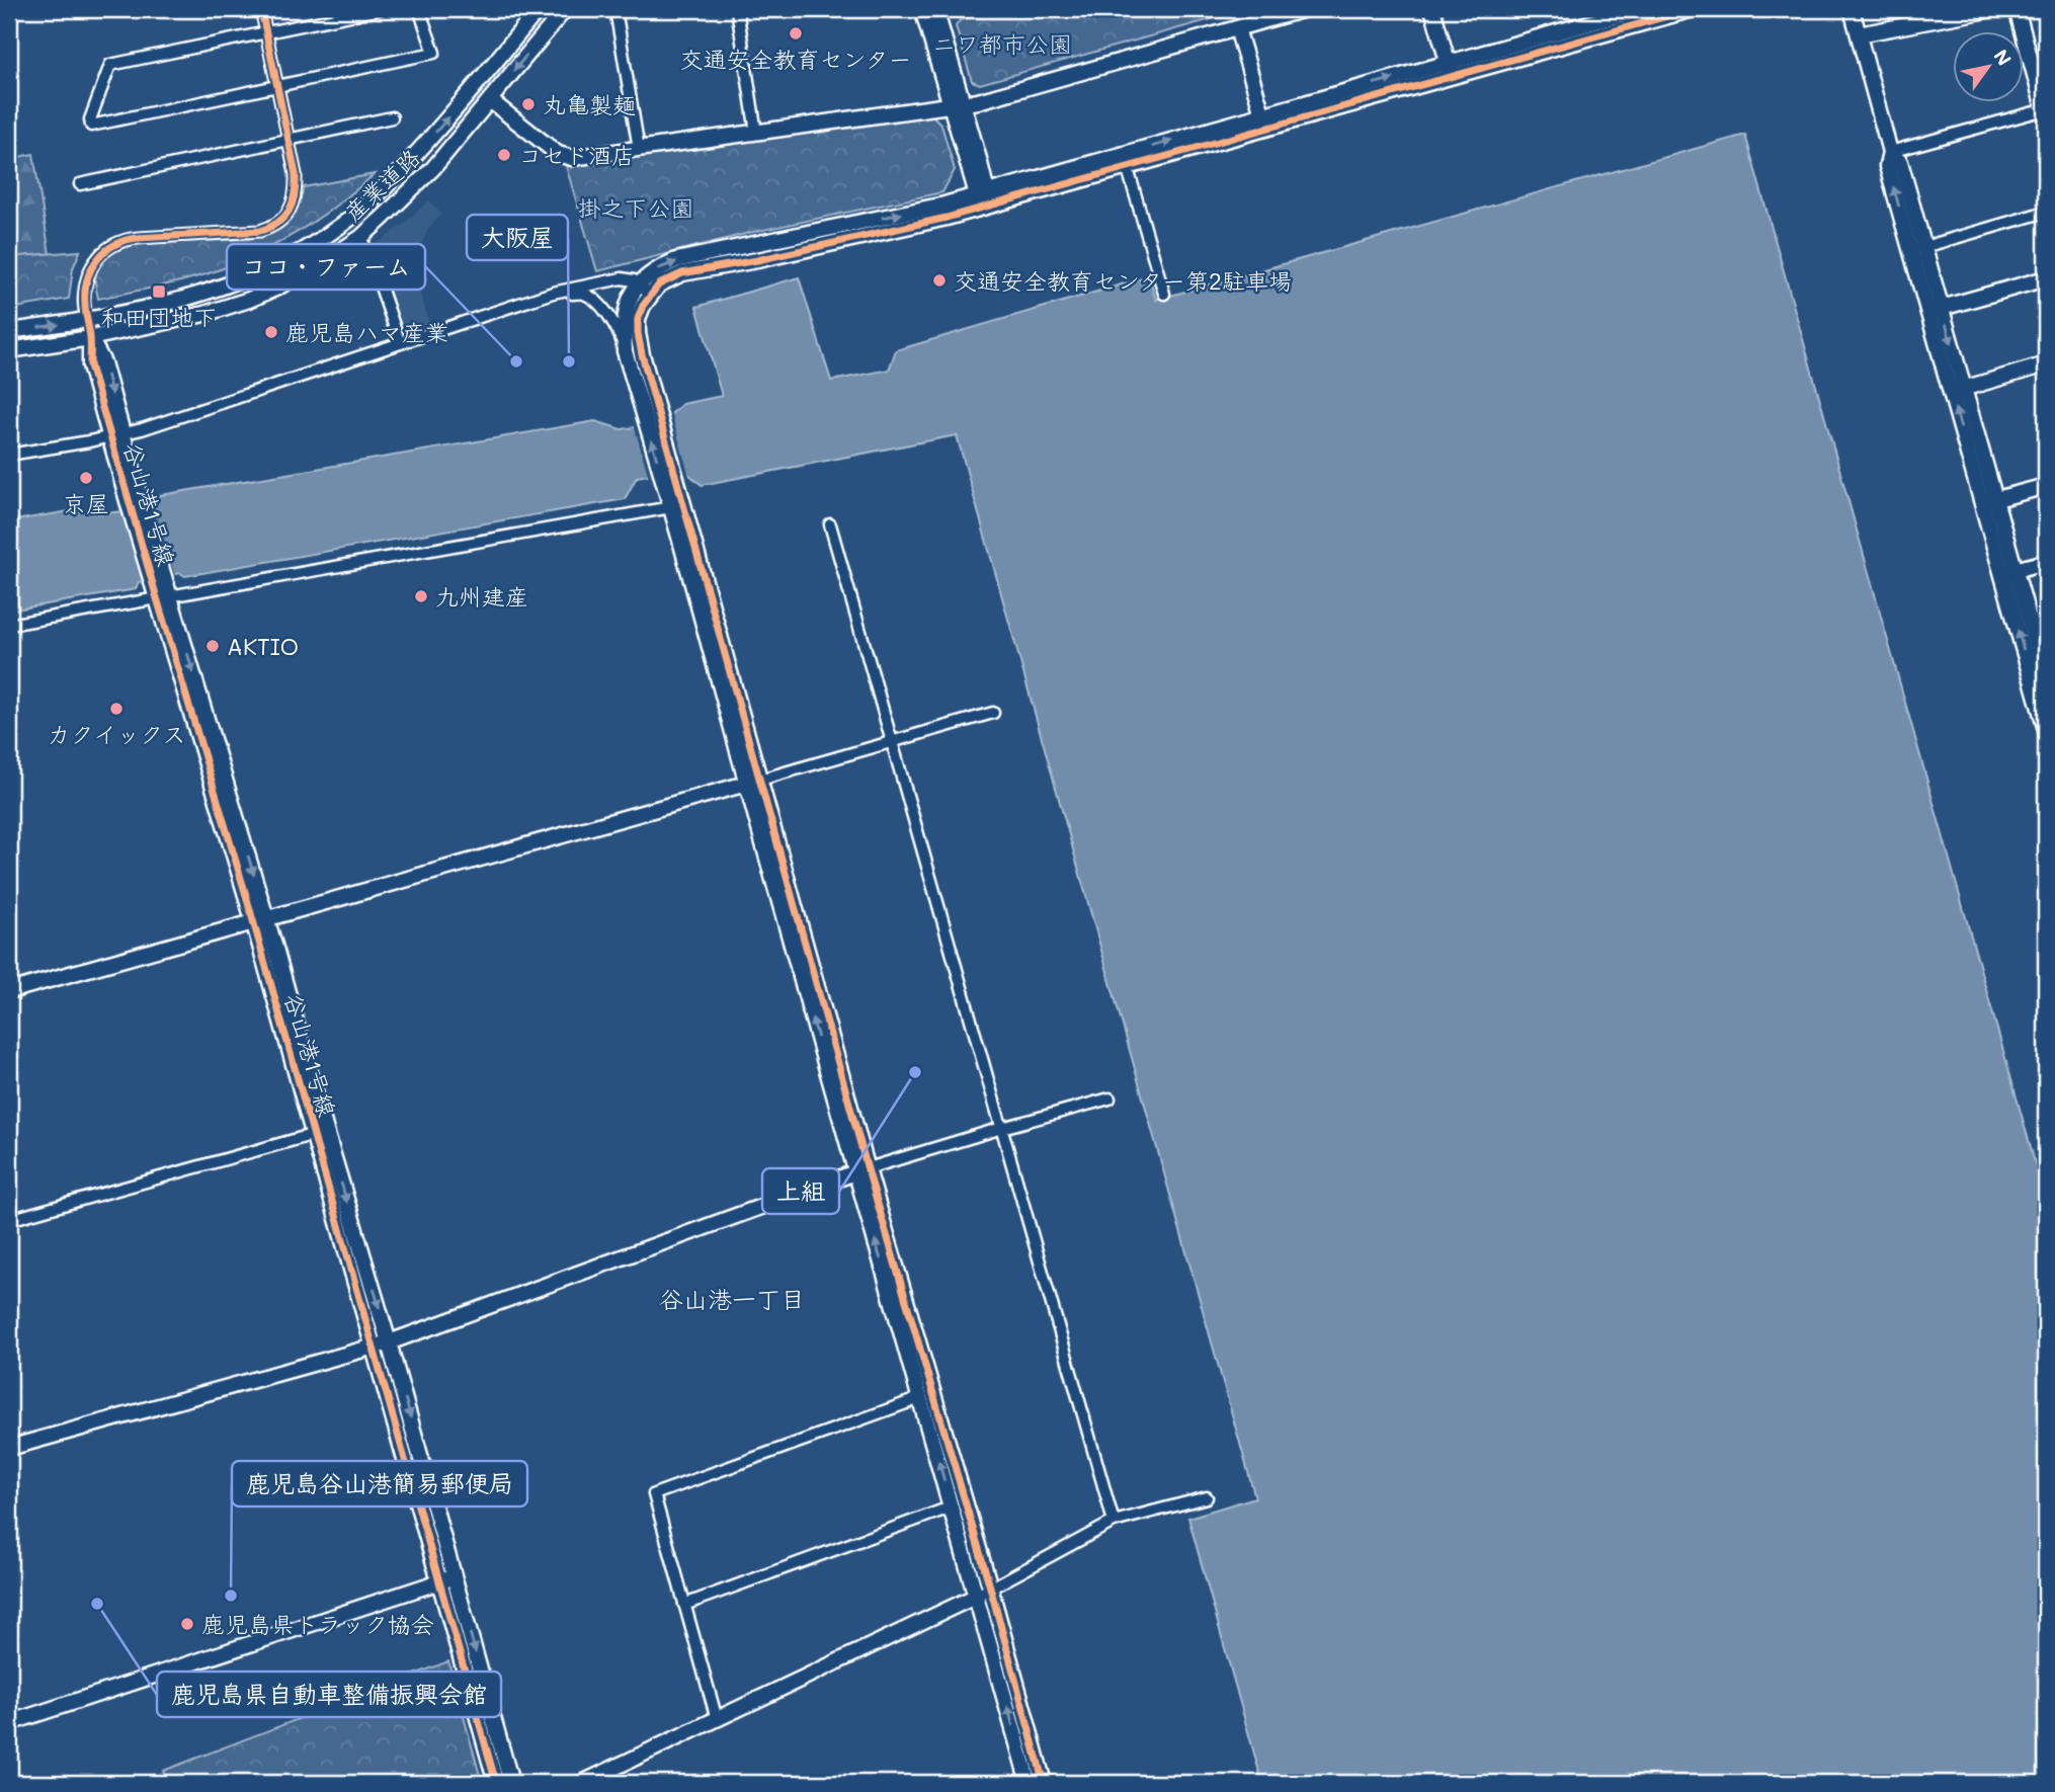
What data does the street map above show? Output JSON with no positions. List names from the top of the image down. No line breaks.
{"streets":{"street":["産業道路","谷山港1号線"]},"crossings":[["産業道路","谷山港1号線"]],"districts":["谷山港一丁目"],"parks":["ニワ都市公園","掛之下公園"],"places":{"other":["交通安全教育センター","丸亀製麺","コセド酒店","交通安全教育センター第2駐車場","鹿児島ハマ産業","ココ・ファーム","大阪屋","京屋","九州建産","AKTIO","カクイックス","上組","鹿児島谷山港簡易郵便局","鹿児島県自動車整備振興会館","鹿児島県トラック協会"],"transit":["和田団地下"]},"north":"top right"}
